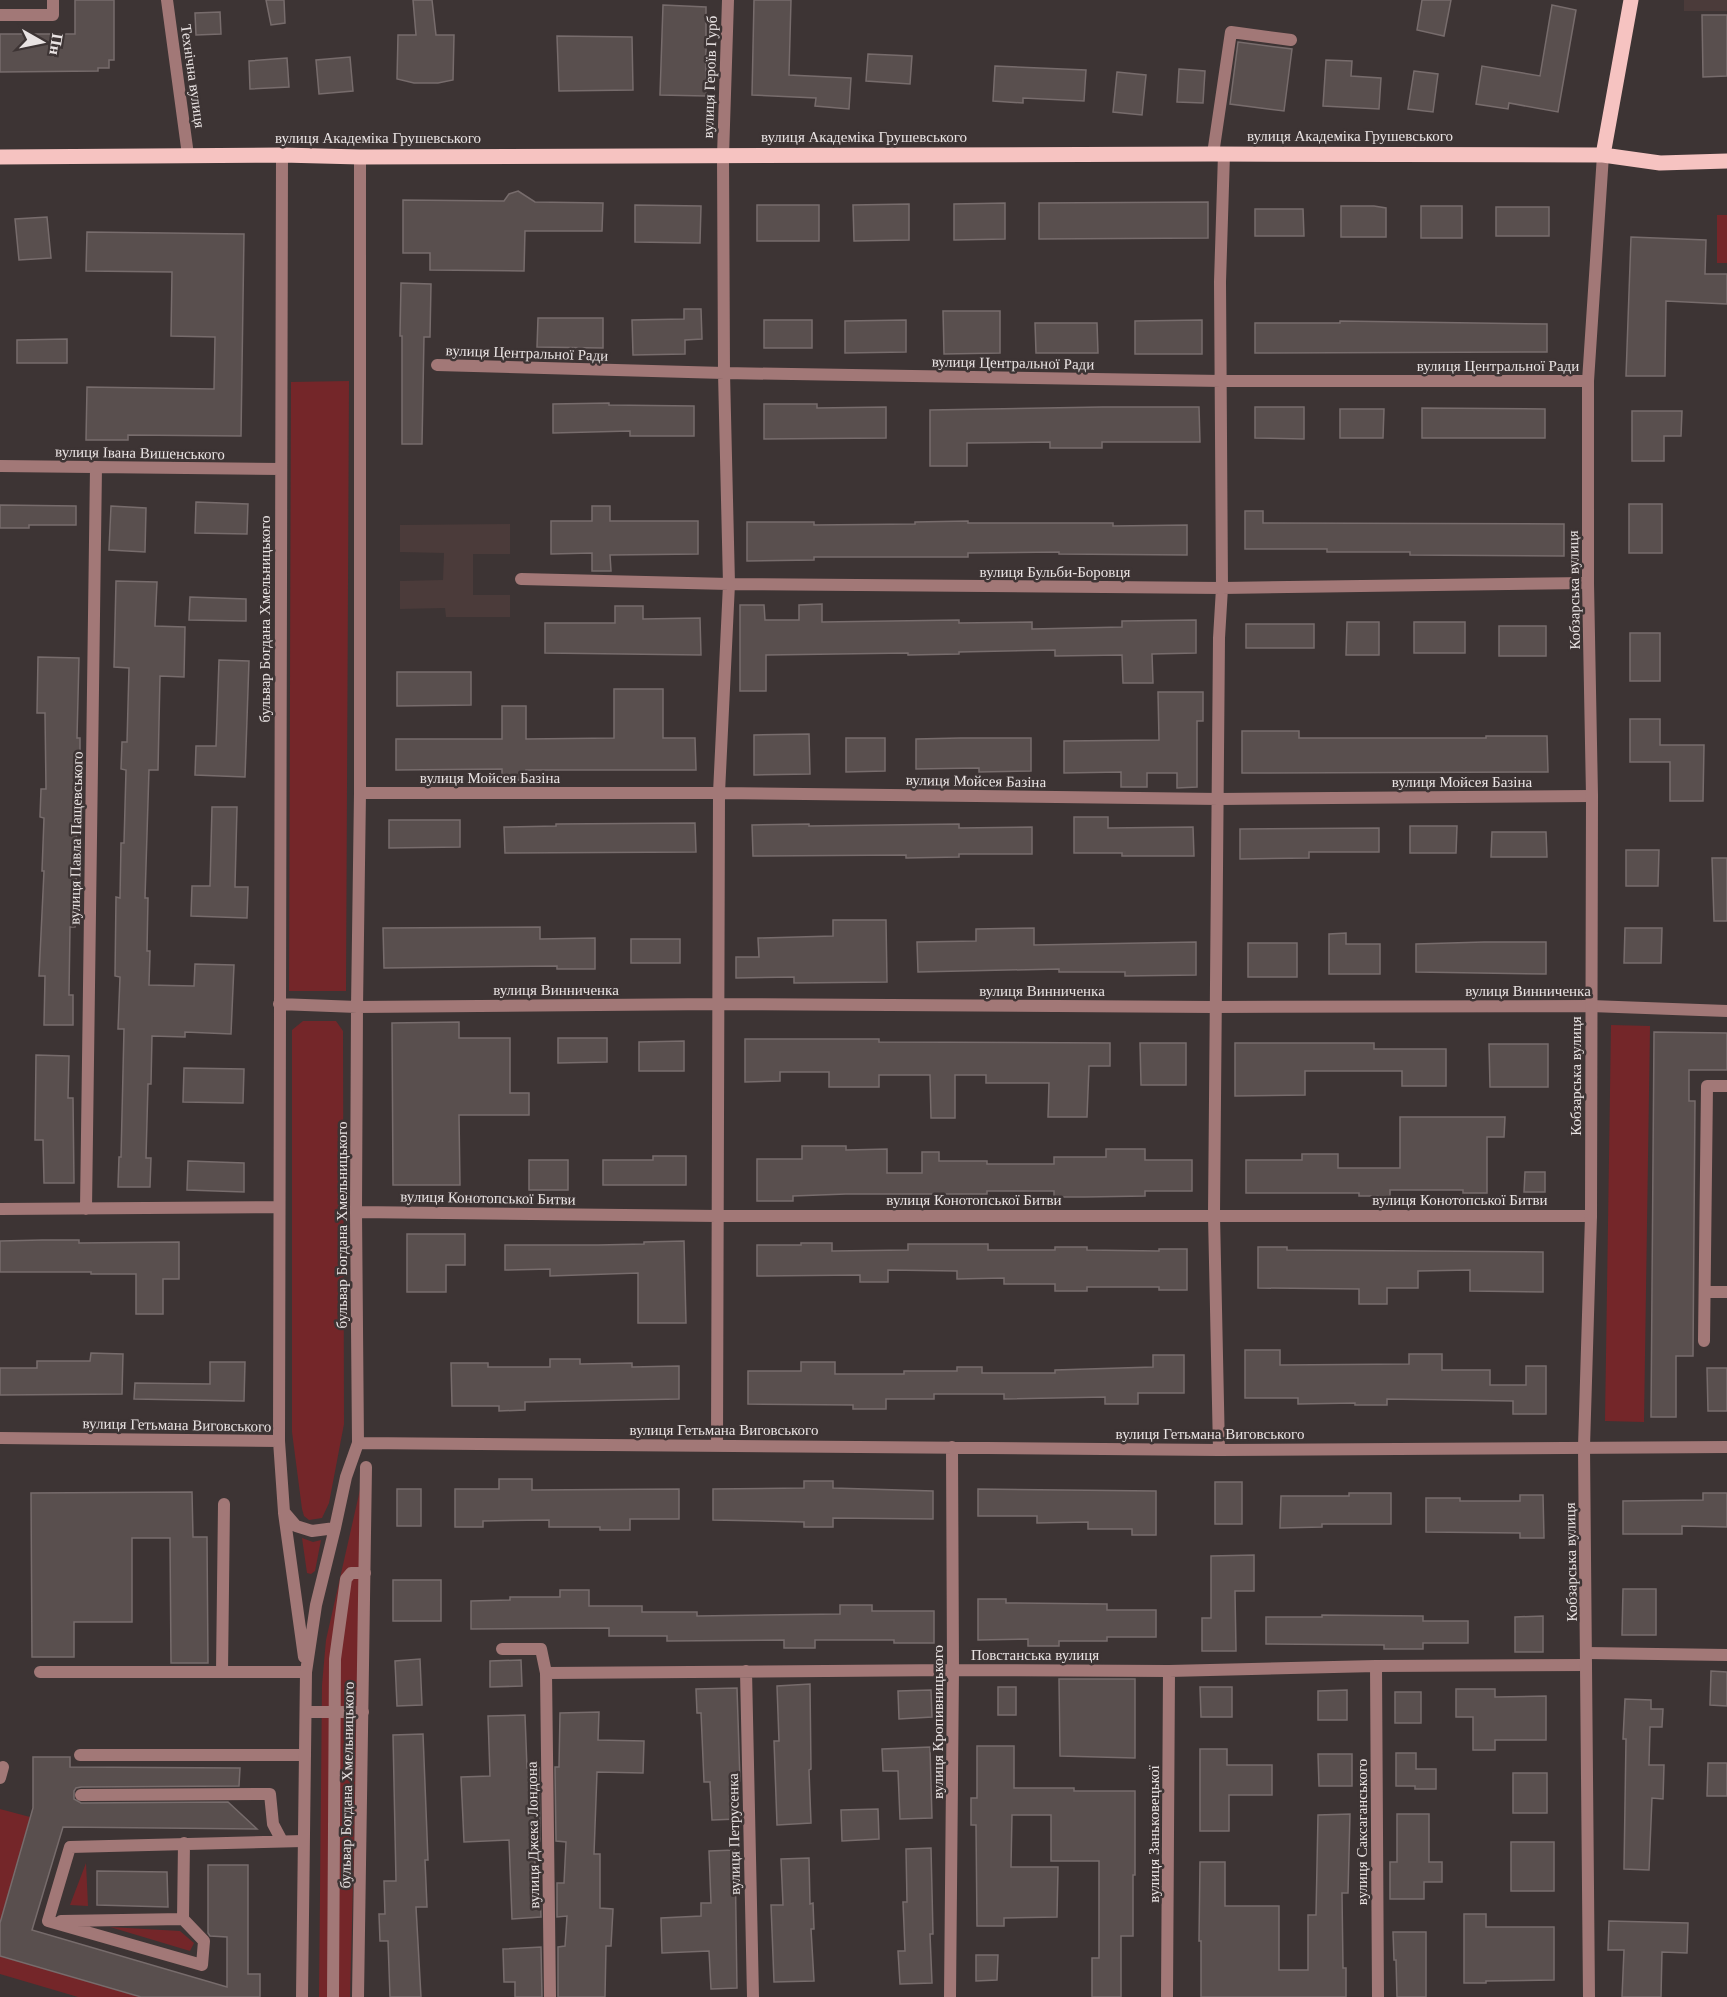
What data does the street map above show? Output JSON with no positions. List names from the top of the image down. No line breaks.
{"streets":{"main road":["вулиця Академіка Грушевського"],"street":["Технічна вулиця","вулиця Героїв Гурб","вулиця Центральної Ради","вулиця Івана Вишенського","вулиця Бульби-Боровця","Кобзарська вулиця","бульвар Богдана Хмельницького","вулиця Мойсея Базіна","вулиця Павла Пащевського","вулиця Винниченка","вулиця Конотопської Битви","вулиця Гетьмана Виговського","Повстанська вулиця","вулиця Кропивницького","вулиця Саксаганського","вулиця Петрусенка","вулиця Заньковецької","вулиця Джека Лондона"]},"crossings":[["Технічна вулиця","вулиця Академіка Грушевського"],["вулиця Героїв Гурб","вулиця Академіка Грушевського"],["вулиця Героїв Гурб","вулиця Центральної Ради"],["вулиця Героїв Гурб","вулиця Бульби-Боровця"],["вулиця Героїв Гурб","вулиця Мойсея Базіна"],["вулиця Героїв Гурб","вулиця Винниченка"],["вулиця Героїв Гурб","вулиця Конотопської Битви"],["вулиця Героїв Гурб","вулиця Гетьмана Виговського"],["вулиця Академіка Грушевського","Кобзарська вулиця"],["вулиця Академіка Грушевського","бульвар Богдана Хмельницького"],["вулиця Центральної Ради","Кобзарська вулиця"],["вулиця Івана Вишенського","бульвар Богдана Хмельницького"],["вулиця Івана Вишенського","вулиця Павла Пащевського"],["вулиця Бульби-Боровця","Кобзарська вулиця"],["Кобзарська вулиця","вулиця Мойсея Базіна"],["Кобзарська вулиця","вулиця Винниченка"],["Кобзарська вулиця","вулиця Конотопської Битви"],["Кобзарська вулиця","вулиця Гетьмана Виговського"],["Кобзарська вулиця","Повстанська вулиця"],["бульвар Богдана Хмельницького","вулиця Мойсея Базіна"],["бульвар Богдана Хмельницького","вулиця Винниченка"],["бульвар Богдана Хмельницького","вулиця Конотопської Битви"],["бульвар Богдана Хмельницького","вулиця Гетьмана Виговського"],["вулиця Гетьмана Виговського","вулиця Кропивницького"],["Повстанська вулиця","вулиця Кропивницького"],["Повстанська вулиця","вулиця Саксаганського"],["Повстанська вулиця","вулиця Петрусенка"],["Повстанська вулиця","вулиця Заньковецької"],["Повстанська вулиця","вулиця Джека Лондона"]],"north":"right"}
